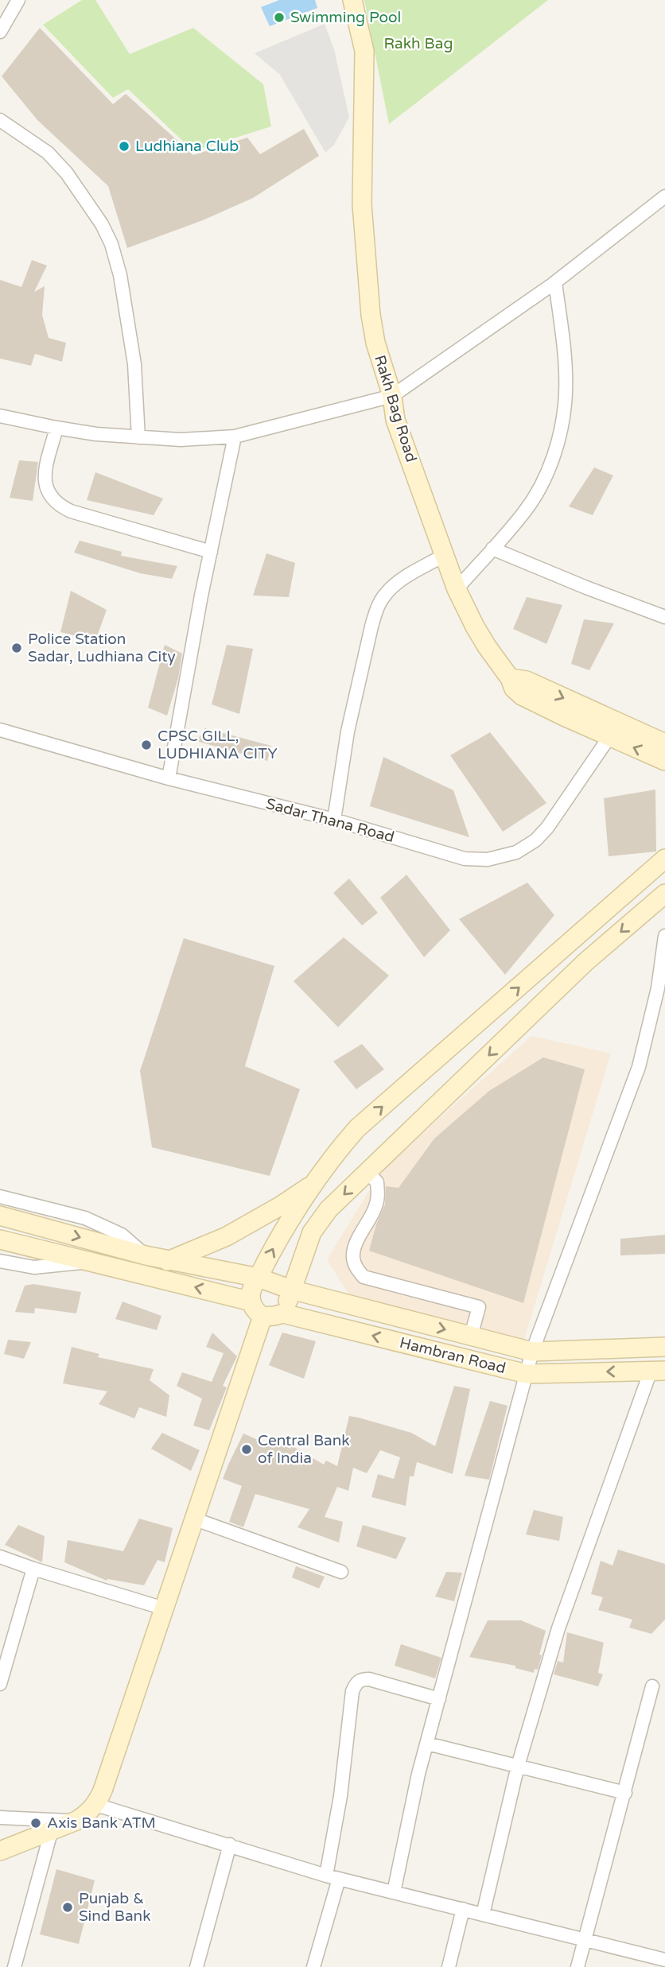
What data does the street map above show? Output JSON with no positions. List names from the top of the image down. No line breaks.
{"streets":{"street":["Rakh Bag Road","Sadar Thana Road","Hambran Road"]},"crossings":[["Rakh Bag Road","Sadar Thana Road"]],"parks":["Rakh Bag"],"places":["Swimming Pool","Ludhiana Club","Police Station Sadar, Ludhiana City","CPSC GILL, LUDHIANA CITY","Central Bank of India","Axis Bank ATM","Punjab & Sind Bank"]}
